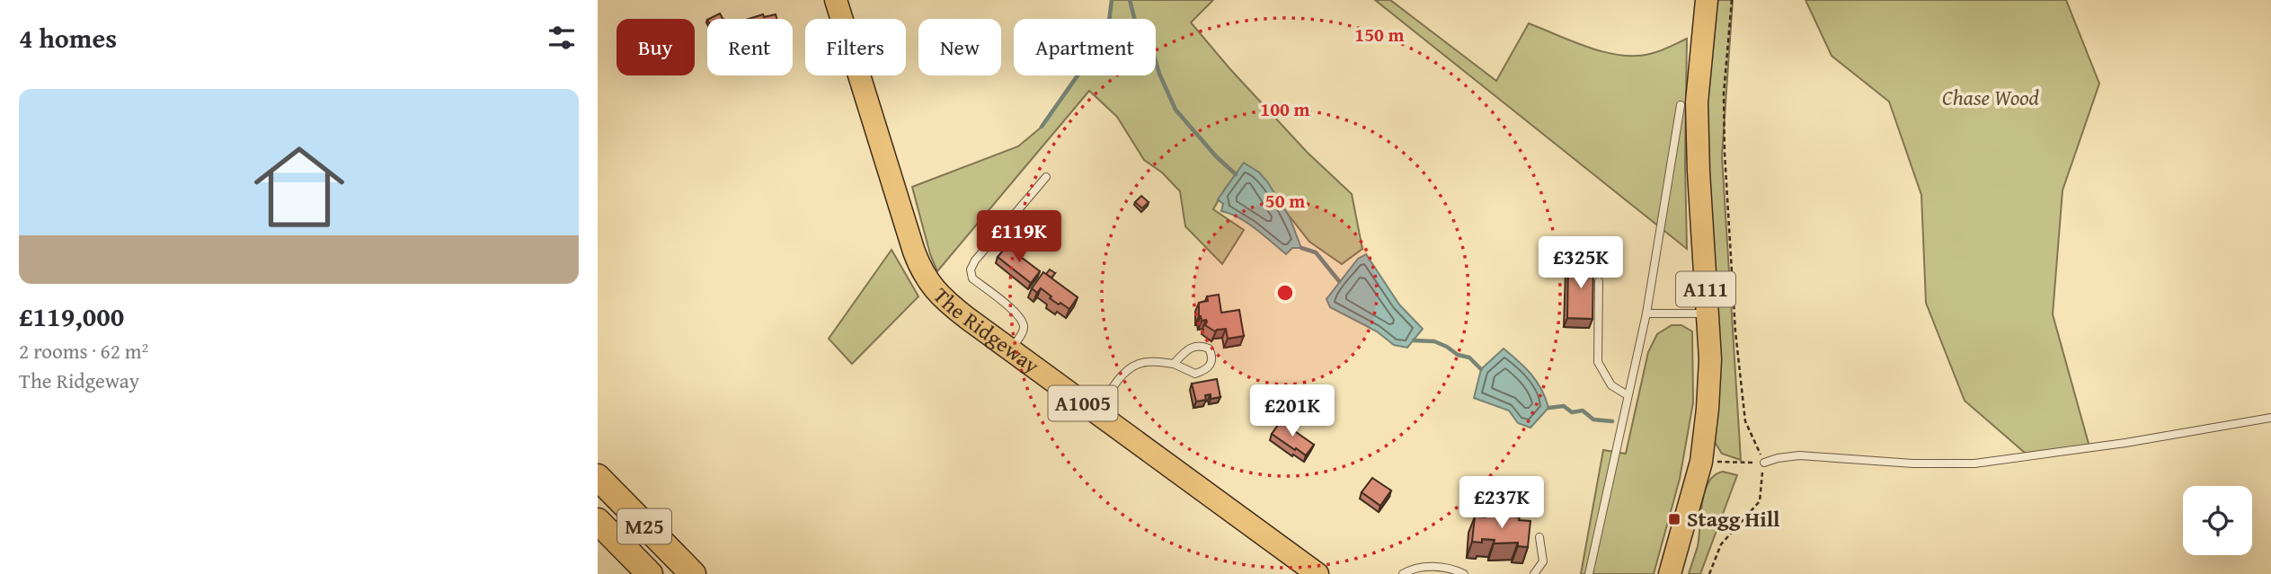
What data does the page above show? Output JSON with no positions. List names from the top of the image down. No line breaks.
{"streets":{"highway":["M25"],"main road":["A111","The Ridgeway","A1005"]},"parks":["Chase Wood"],"places":{"transit":["Stagg Hill"]},"page":{"heading":"4 homes","chip":["Buy","Rent","Filters","New","Apartment"],"list":[{"name":"£119,000","note":"2 rooms · 62 m² · The Ridgeway"}],"price":["£119K","£325K","£201K","£237K"]},"rings":["150 m","100 m","50 m"]}
